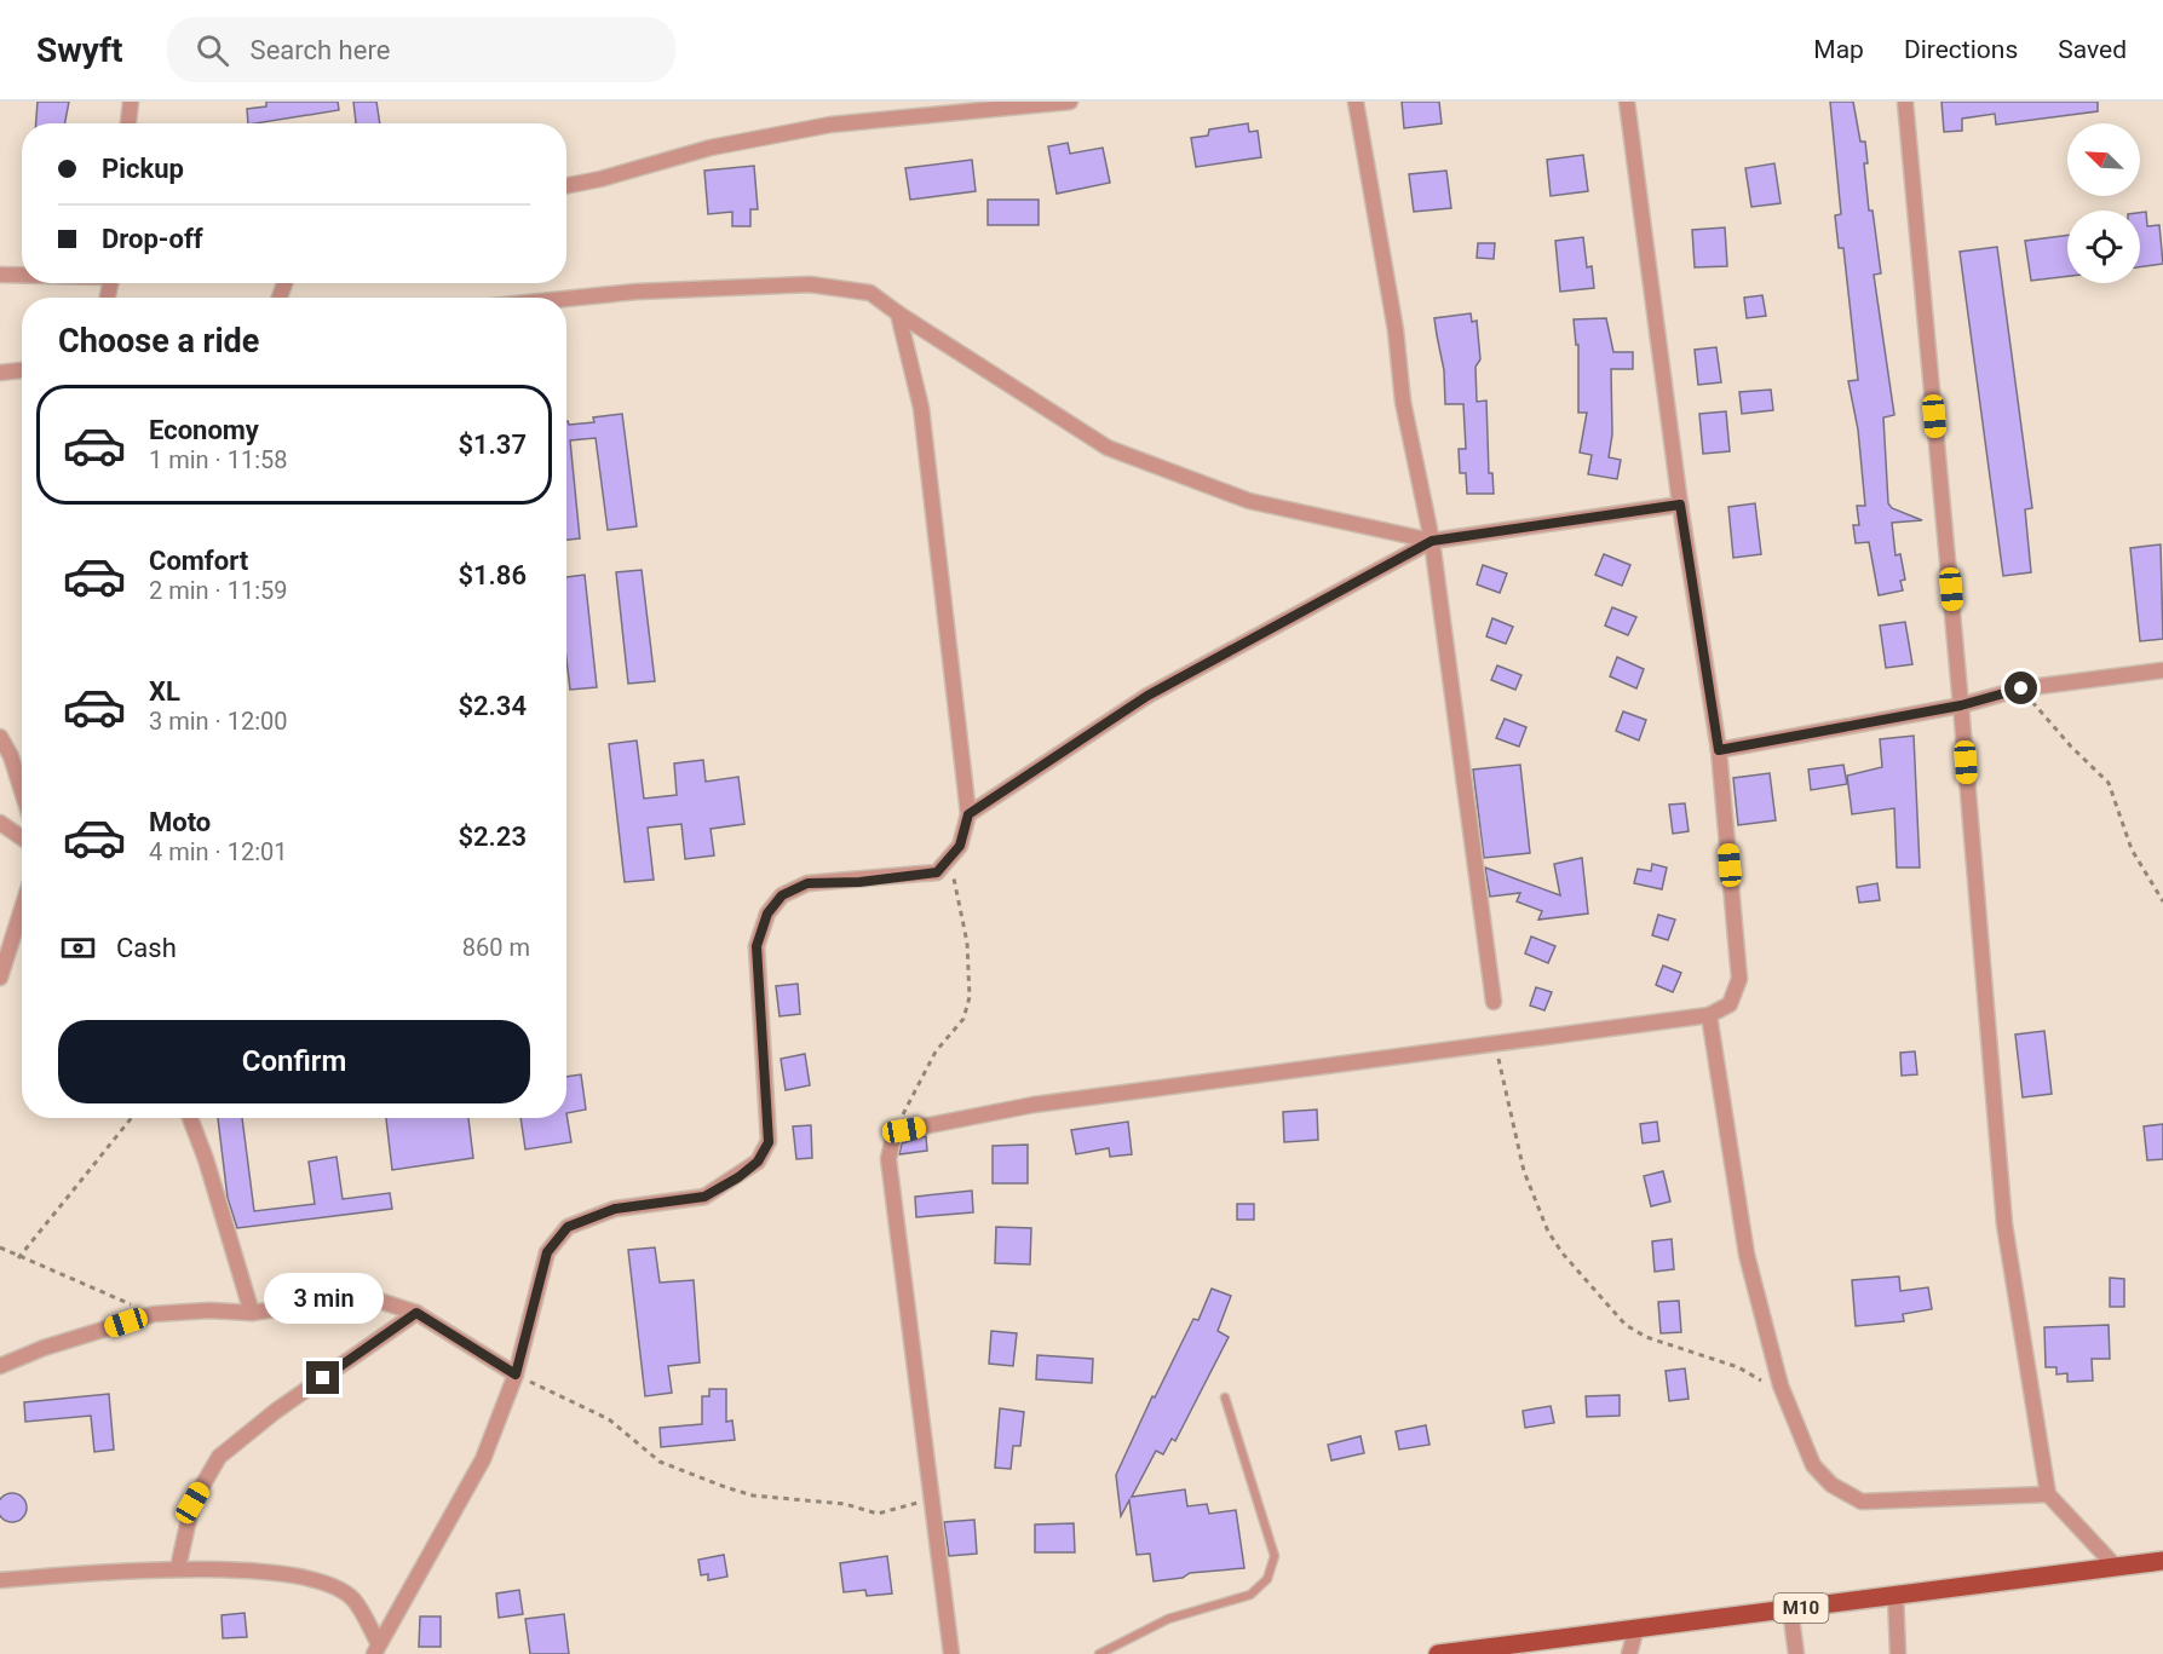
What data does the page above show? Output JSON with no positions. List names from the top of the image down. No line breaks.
{"streets":{"main road":["M10"]},"north":"top left","page":{"header":"Swyft","search":"Search here","nav":["Map","Directions","Saved"],"banner":["Pickup","Drop-off"],"heading":"Choose a ride","list":[{"name":"Economy","note":"1 min · 11:58","value":"$1.37"},{"name":"Comfort","note":"2 min · 11:59","value":"$1.86"},{"name":"XL","note":"3 min · 12:00","value":"$2.34"},{"name":"Moto","note":"4 min · 12:01","value":"$2.23"}],"pay":["Cash","860 m"],"buttons":"Confirm","bubble":"3 min"}}
